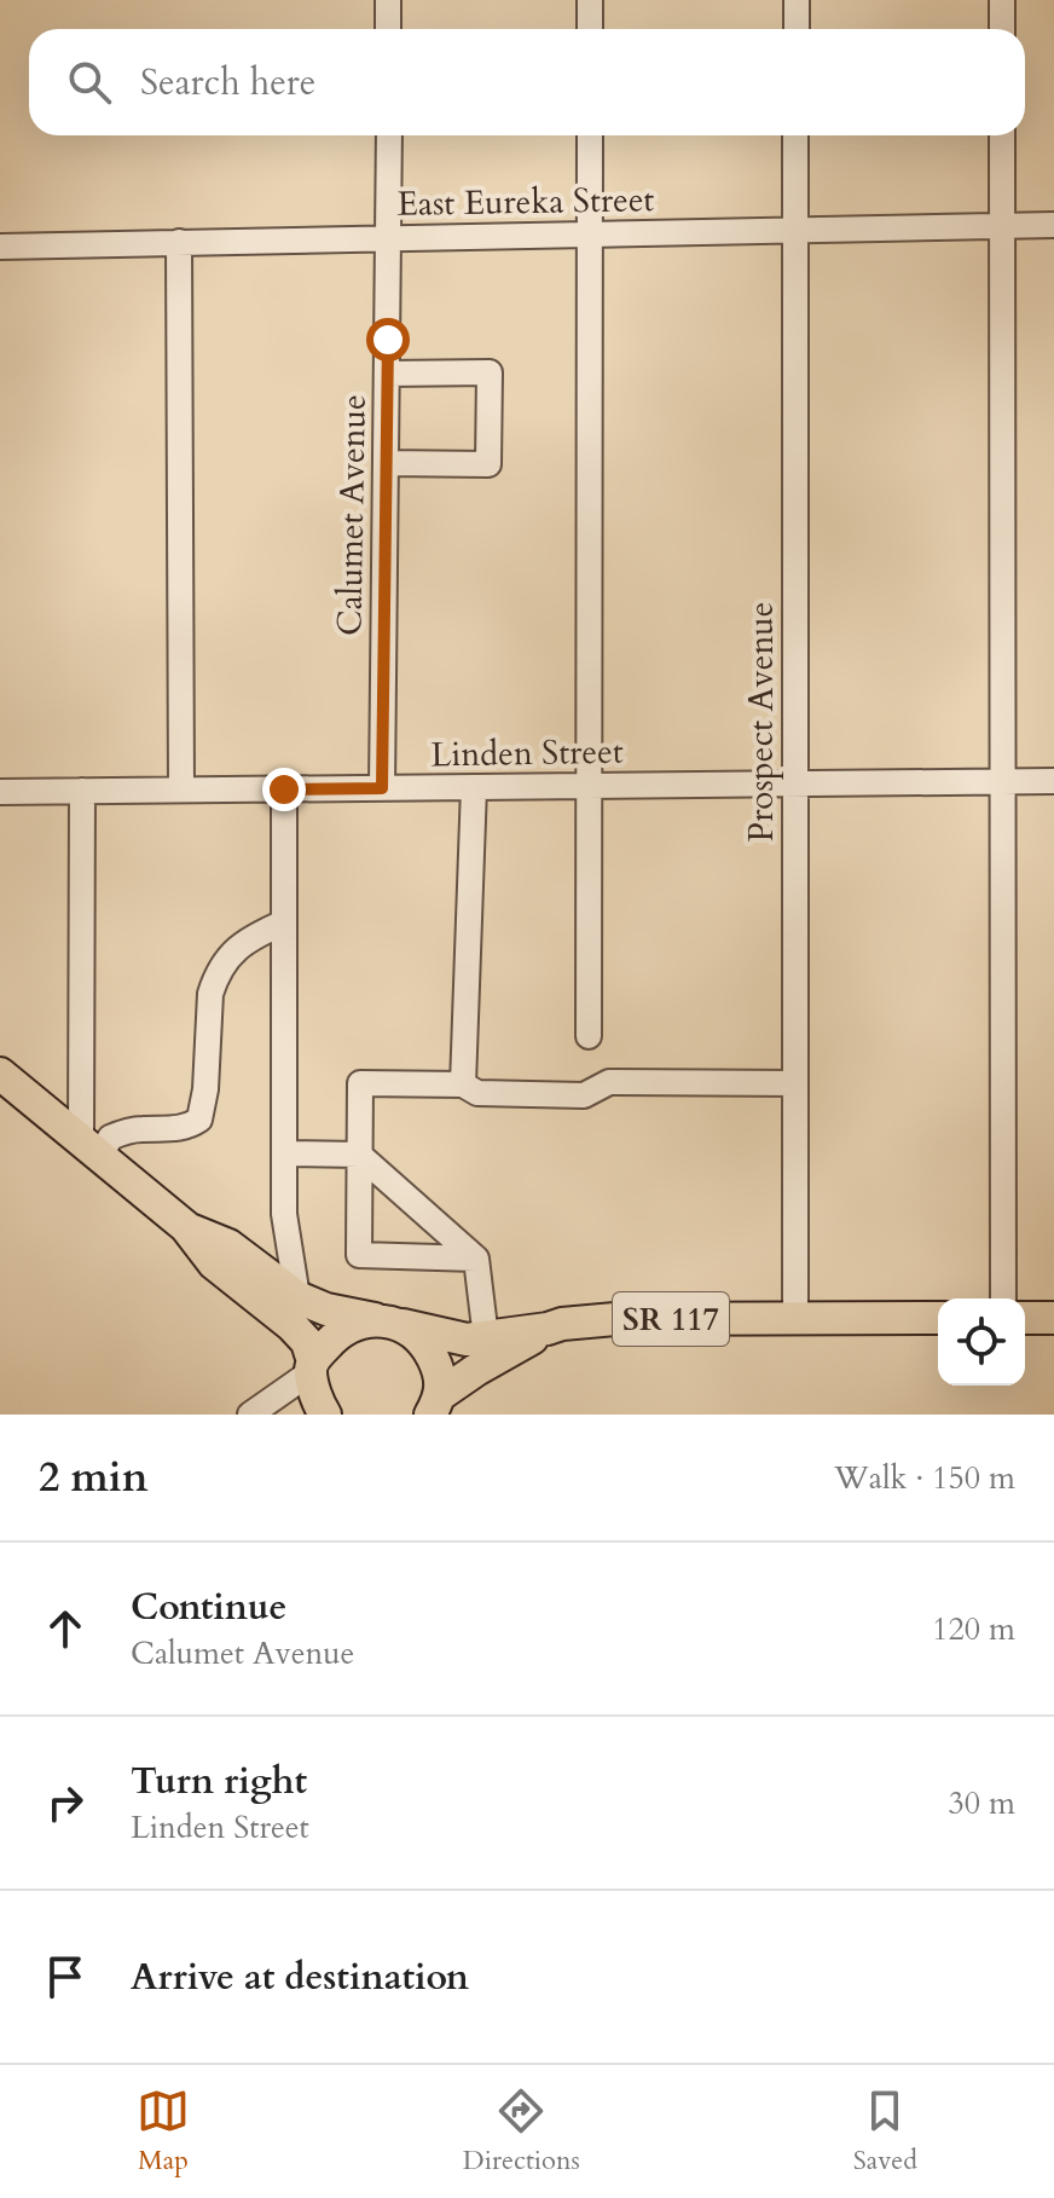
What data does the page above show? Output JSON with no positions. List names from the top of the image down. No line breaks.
{"streets":{"main road":["SR 117"],"street":["East Eureka Street","Calumet Avenue","Prospect Avenue","Linden Street"]},"crossings":[["East Eureka Street","Calumet Avenue"],["East Eureka Street","Prospect Avenue"],["Calumet Avenue","Linden Street"],["Prospect Avenue","Linden Street"],["Prospect Avenue","SR 117"]],"page":{"search":"Search here","heading":["2 min","Walk · 150 m"],"list":[["Continue","Calumet Avenue","120 m"],["Turn right","Linden Street","30 m"],"Arrive at destination"],"nav":["Map","Directions","Saved"]}}
